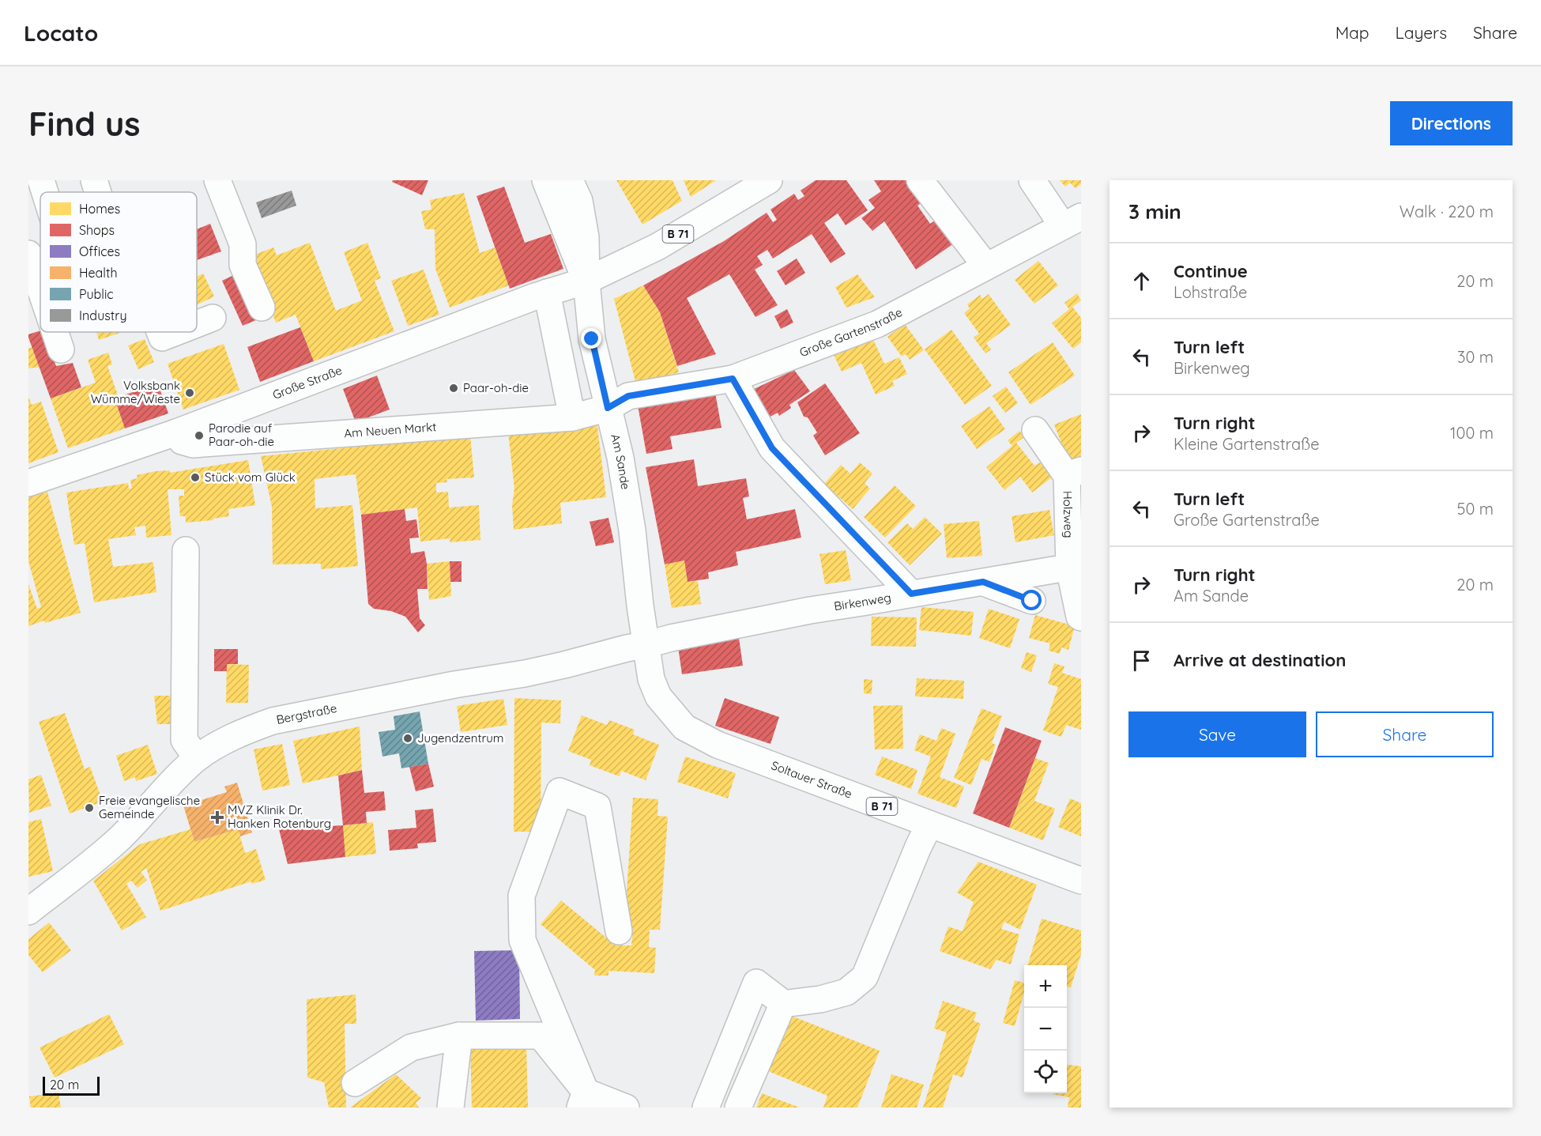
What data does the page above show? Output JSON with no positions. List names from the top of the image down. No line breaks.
{"streets":{"street":["B 71","Große Gartenstraße","Große Straße","Am Neuen Markt","Am Sande","Holzweg","Birkenweg","Bergstraße","Soltauer Straße"]},"crossings":[["B 71","Große Straße"],["B 71","Am Sande"],["Große Gartenstraße","Am Neuen Markt"],["Große Gartenstraße","Am Sande"],["Große Straße","Am Neuen Markt"],["Große Straße","Am Sande"],["Am Neuen Markt","Am Sande"],["Am Sande","Birkenweg"],["Am Sande","Bergstraße"],["Am Sande","Soltauer Straße"],["Holzweg","Birkenweg"],["Birkenweg","Bergstraße"],["Birkenweg","Soltauer Straße"],["Bergstraße","Soltauer Straße"]],"places":{"other":["Paar-oh-die","Volksbank Wümme/Wieste","Parodie auf Paar-oh-die","Stück vom Glück","Jugendzentrum","Freie evangelische Gemeinde"],"health":["MVZ Klinik Dr. Hanken Rotenburg"]},"legend":["Homes","Shops","Offices","Health","Public","Industry"],"scale_bar":"20 m","page":{"header":"Locato","nav":["Map","Layers","Share"],"buttons":["Directions",["Save","Share"]],"title":"Find us","heading":["3 min","Walk · 220 m"],"list":[["Continue","Lohstraße","20 m"],["Turn left","Birkenweg","30 m"],["Turn right","Kleine Gartenstraße","100 m"],["Turn left","Große Gartenstraße","50 m"],["Turn right","Am Sande","20 m"],"Arrive at destination"],"map_buttons":["+","−"],"scale":"20 m"}}
